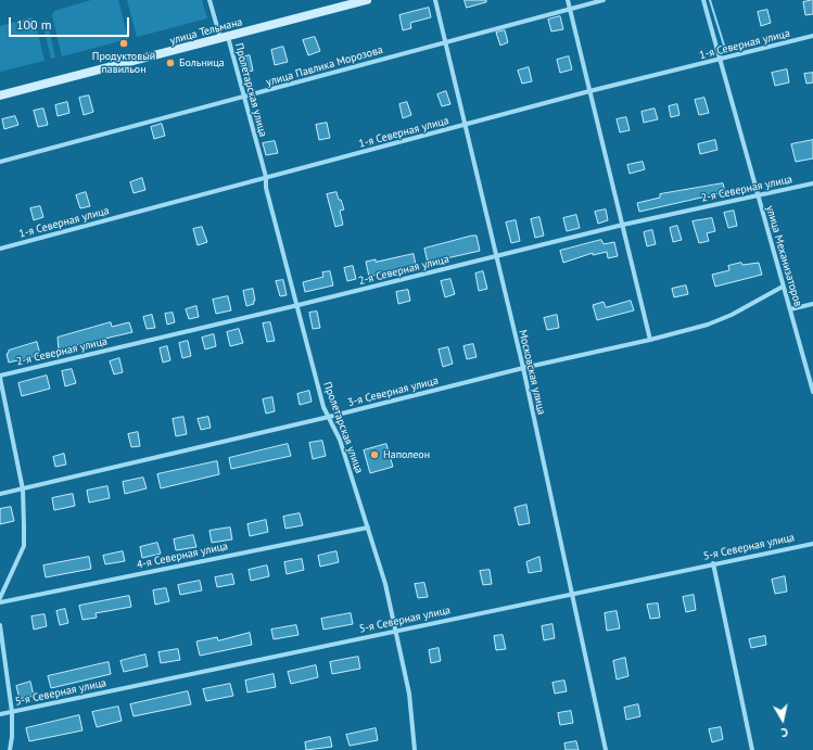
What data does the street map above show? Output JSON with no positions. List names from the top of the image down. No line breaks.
{"streets":{"street":["улица Тельмана","1-я Северная улица","улица Павлика Морозова","Пролетарская улица","2-я Северная улица","улица Механизаторов","Московская улица","3-я Северная улица","5-я Северная улица","4-я Северная улица"]},"crossings":[["улица Тельмана","Пролетарская улица"],["1-я Северная улица","Пролетарская улица"],["1-я Северная улица","улица Механизаторов"],["1-я Северная улица","Московская улица"],["улица Павлика Морозова","Пролетарская улица"],["улица Павлика Морозова","Московская улица"],["Пролетарская улица","2-я Северная улица"],["Пролетарская улица","3-я Северная улица"],["Пролетарская улица","5-я Северная улица"],["Пролетарская улица","4-я Северная улица"],["2-я Северная улица","улица Механизаторов"],["2-я Северная улица","Московская улица"],["улица Механизаторов","3-я Северная улица"],["Московская улица","3-я Северная улица"],["Московская улица","5-я Северная улица"]],"places":["Продуктовый павильон","Больница","Наполеон"],"scale_bar":"100 m","north":"bottom"}
